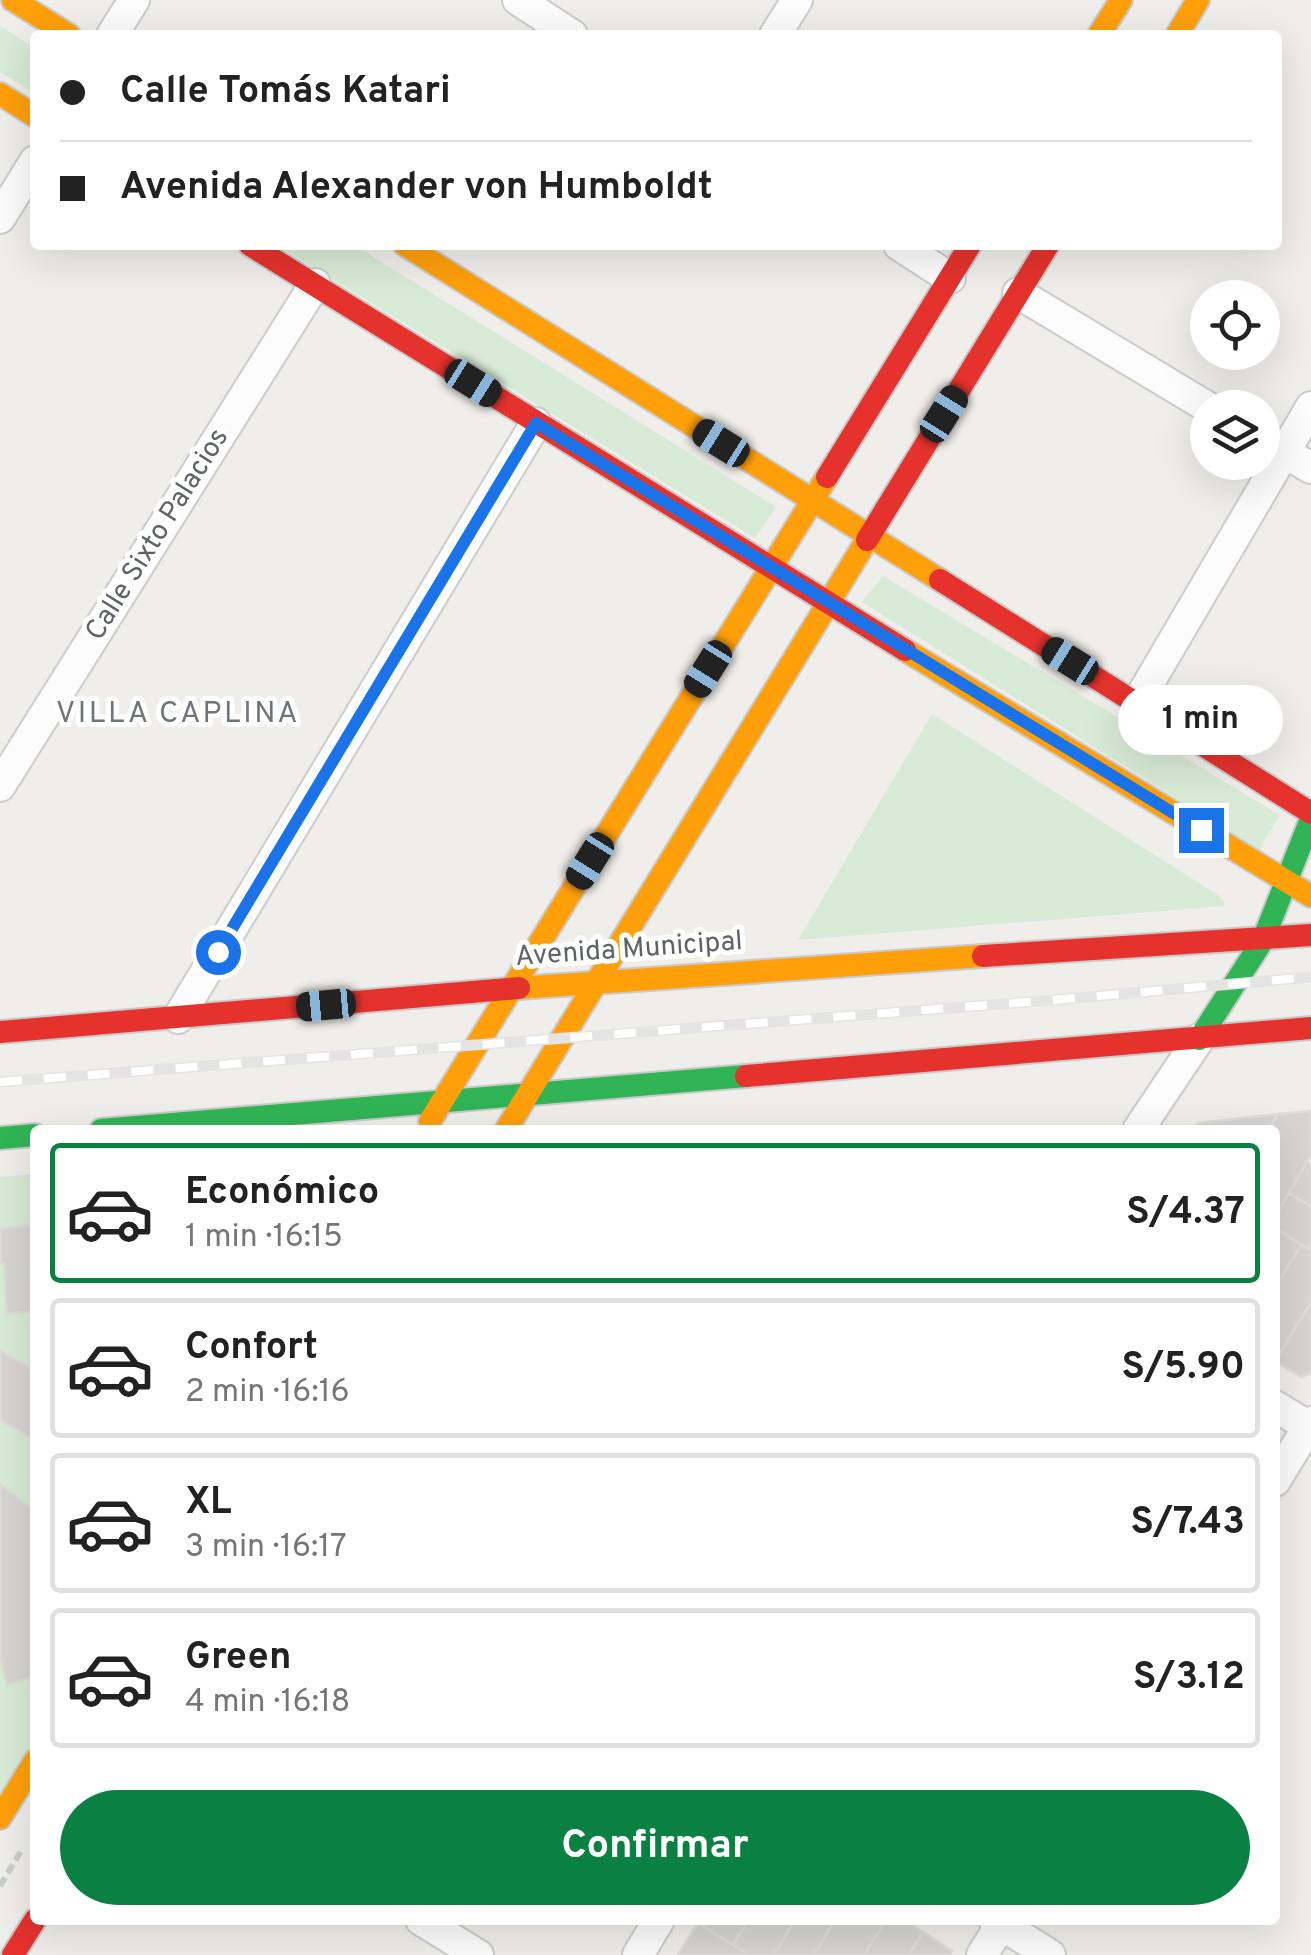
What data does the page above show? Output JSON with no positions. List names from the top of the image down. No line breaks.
{"streets":{"main road":["Avenida Municipal"],"street":["Calle Sixto Palacios"]},"districts":["VILLA CAPLINA"],"page":{"banner":["Calle Tomás Katari","Avenida Alexander von Humboldt"],"bubble":"1 min","list":[{"name":"Económico","note":"1 min · 16:15","value":"S/4.37"},{"name":"Confort","note":"2 min · 16:16","value":"S/5.90"},{"name":"XL","note":"3 min · 16:17","value":"S/7.43"},{"name":"Green","note":"4 min · 16:18","value":"S/3.12"}],"buttons":"Confirmar"}}
